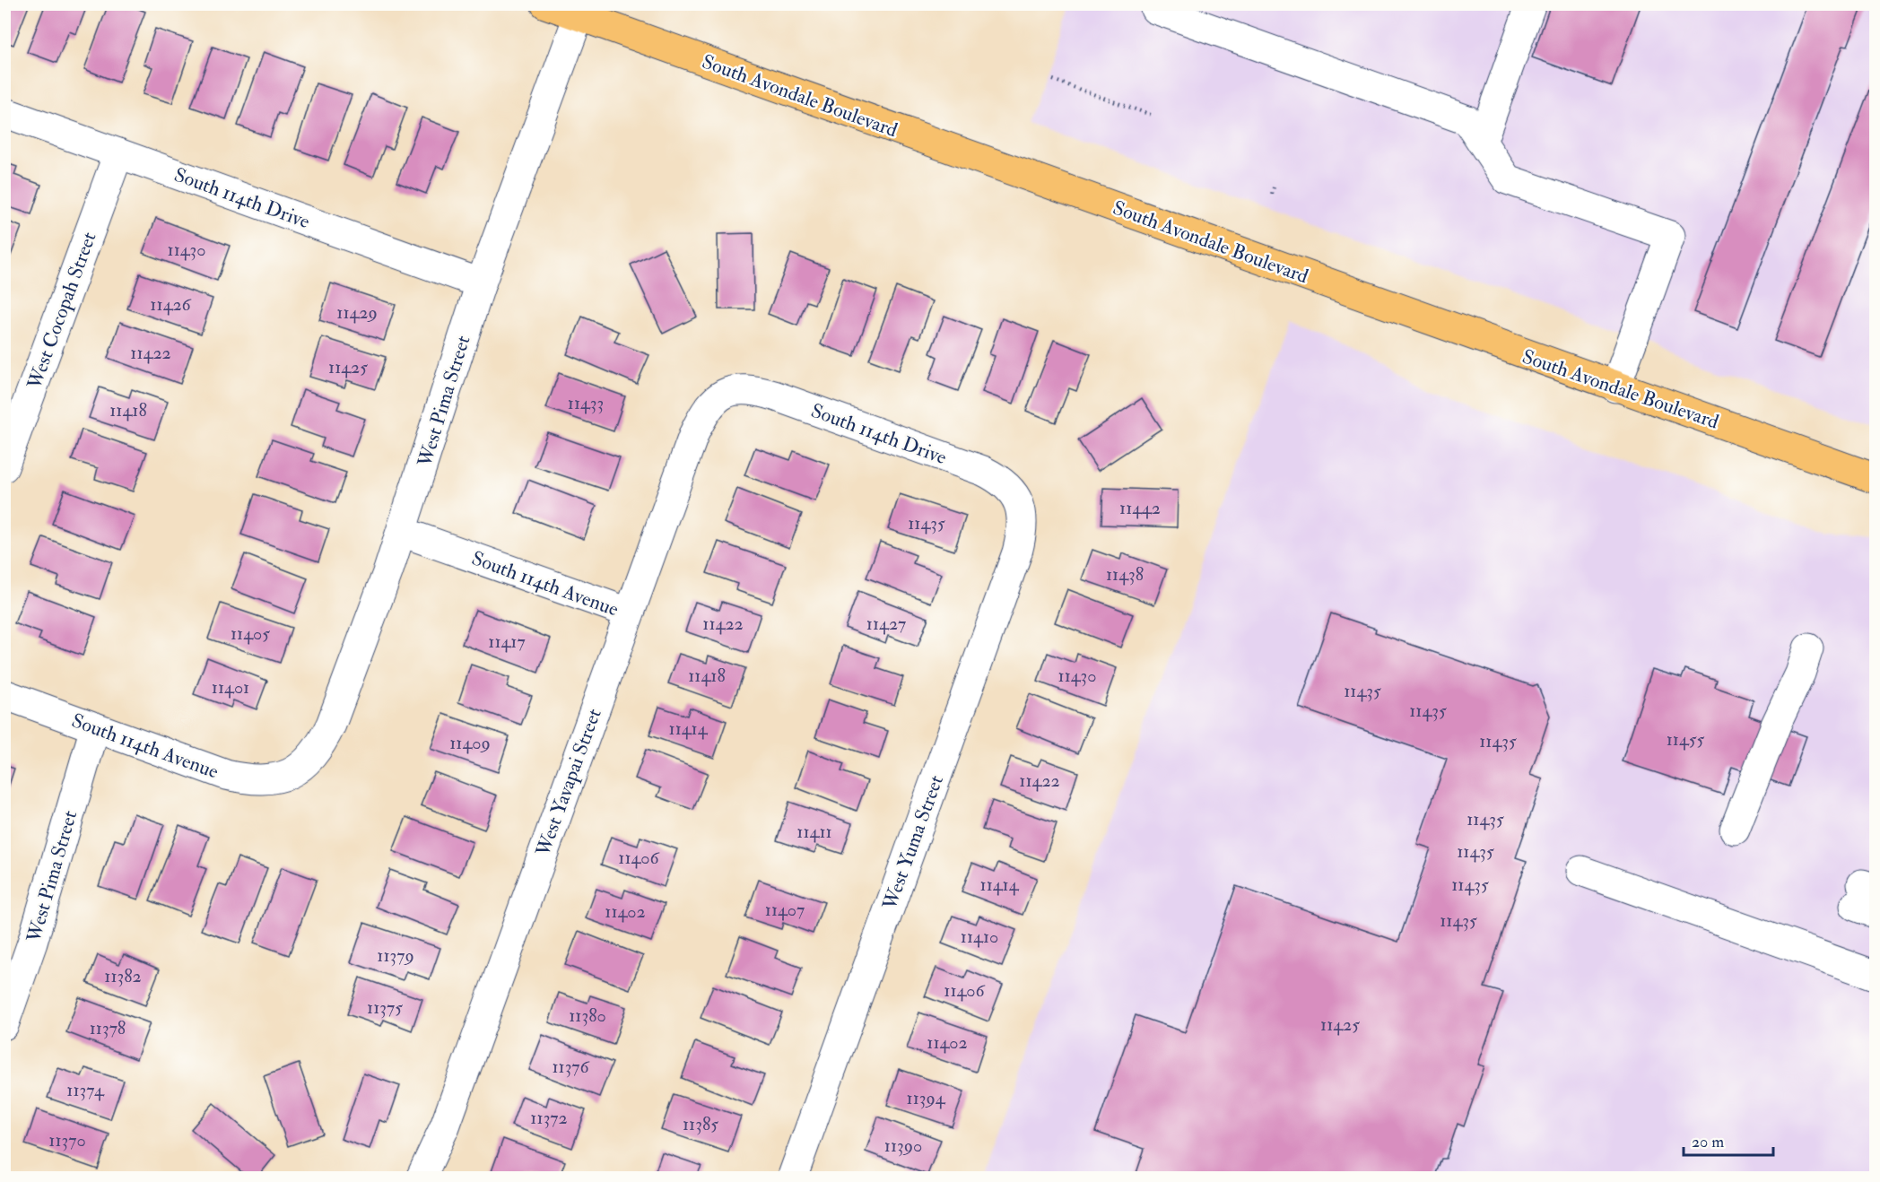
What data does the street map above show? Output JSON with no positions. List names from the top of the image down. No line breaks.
{"streets":{"main road":["South Avondale Boulevard"],"street":["South 114th Drive","West Cocopah Street","West Pima Street","South 114th Avenue","West Yavapai Street","West Yuma Street"]},"crossings":[["South Avondale Boulevard","West Pima Street"],["South 114th Drive","West Cocopah Street"],["South 114th Drive","West Pima Street"],["South 114th Drive","West Yavapai Street"],["South 114th Drive","West Yuma Street"],["West Pima Street","South 114th Avenue"],["South 114th Avenue","West Yavapai Street"]],"house_numbers":["11430","11426","11429","11422","11425","11433","11418","11442","11435","11438","11422","11427","11405","11417","11418","11430","11401","11435","11435","11414","11455","11435","11409","11422","11435","11411","11435","11406","11414","11435","11407","11402","11435","11410","11379","11382","11406","11375","11380","11425","11378","11402","11376","11374","11394","11372","11385","11370","11390"],"scale_bar":"20 m"}
